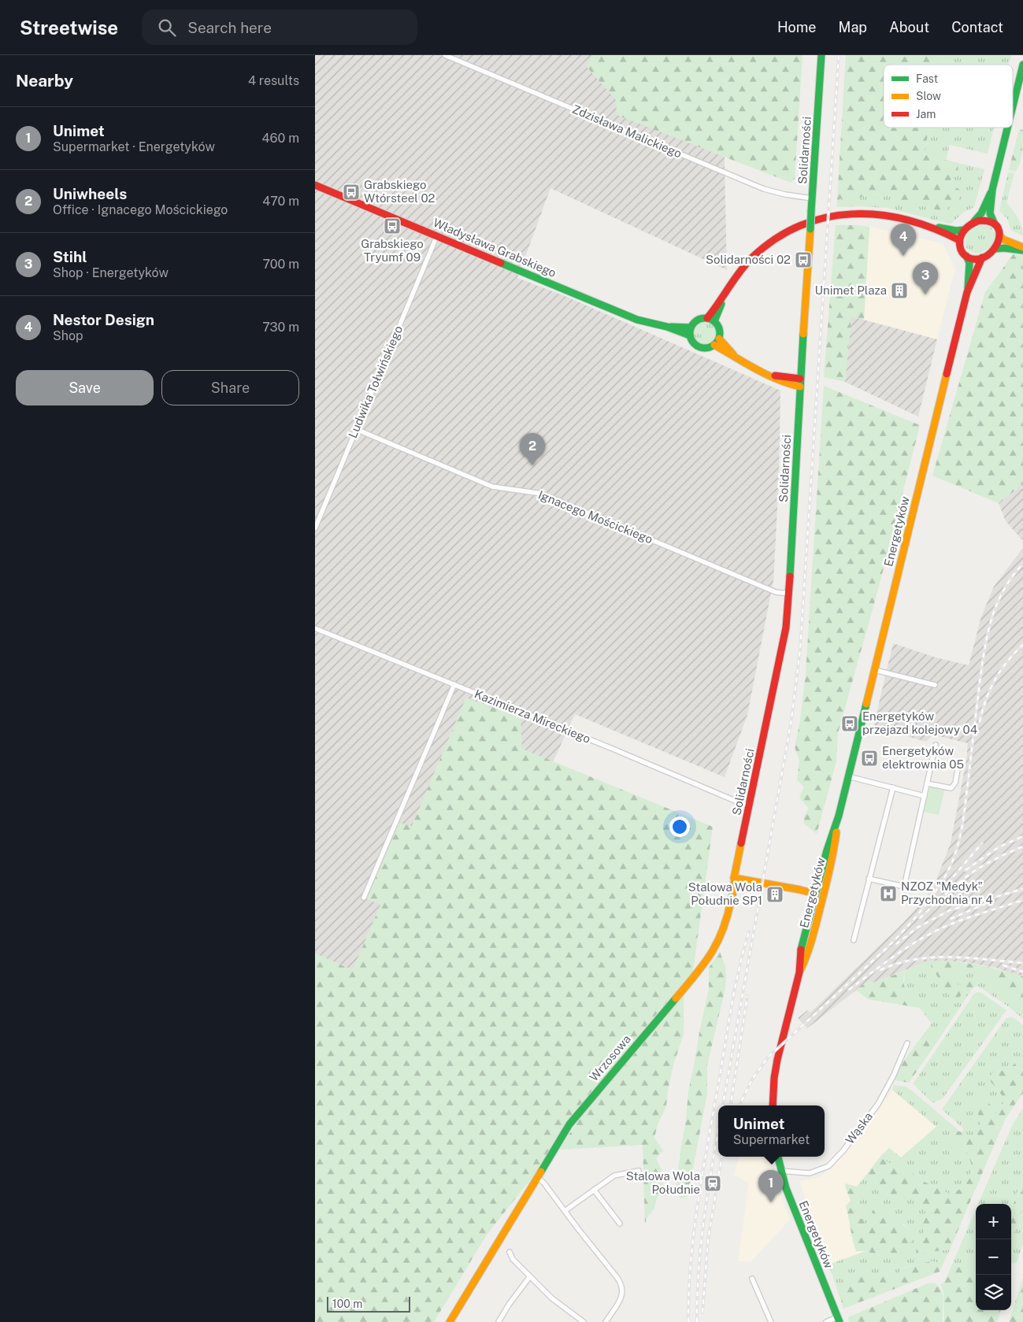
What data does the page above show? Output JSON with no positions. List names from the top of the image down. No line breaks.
{"streets":{"street":["Zdzisława Malickiego","Solidarności","Władysława Grabskiego","Ludwika Tołwińskiego","Ignacego Mościckiego","Energetyków","Kazimierza Mireckiego","Wrzosowa","Wąska"]},"crossings":[["Zdzisława Malickiego","Solidarności"],["Solidarności","Ignacego Mościckiego"],["Solidarności","Kazimierza Mireckiego"],["Solidarności","Wrzosowa"],["Władysława Grabskiego","Ludwika Tołwińskiego"],["Ludwika Tołwińskiego","Ignacego Mościckiego"],["Energetyków","Wąska"]],"places":{"bus stop":["Grabskiego Wtórsteel 02","Grabskiego Tryumf 09","Solidarności 02","Energetyków przejazd kolejowy 04","Energetyków elektrownia 05"],"building":["Unimet Plaza","Stalowa Wola Południe SP1"],"hospital":["NZOZ \"Medyk\" Przychodnia nr 4"],"station":["Stalowa Wola Południe"]},"legend":["Fast","Slow","Jam"],"scale_bar":"100 m","page":{"header":"Streetwise","search":"Search here","nav":["Home","Map","About","Contact"],"heading":["Nearby","4 results"],"list":[{"mark":"1","name":"Unimet","note":"Supermarket · Energetyków","value":"460 m"},{"mark":"2","name":"Uniwheels","note":"Office · Ignacego Mościckiego","value":"470 m"},{"mark":"3","name":"Stihl","note":"Shop · Energetyków","value":"700 m"},{"mark":"4","name":"Nestor Design","note":"Shop","value":"730 m"}],"pins":["4","3","2","1"],"buttons":["Save","Share"],"popup":["Unimet","Supermarket"],"map_buttons":["+","−"],"scale":"100 m"}}
